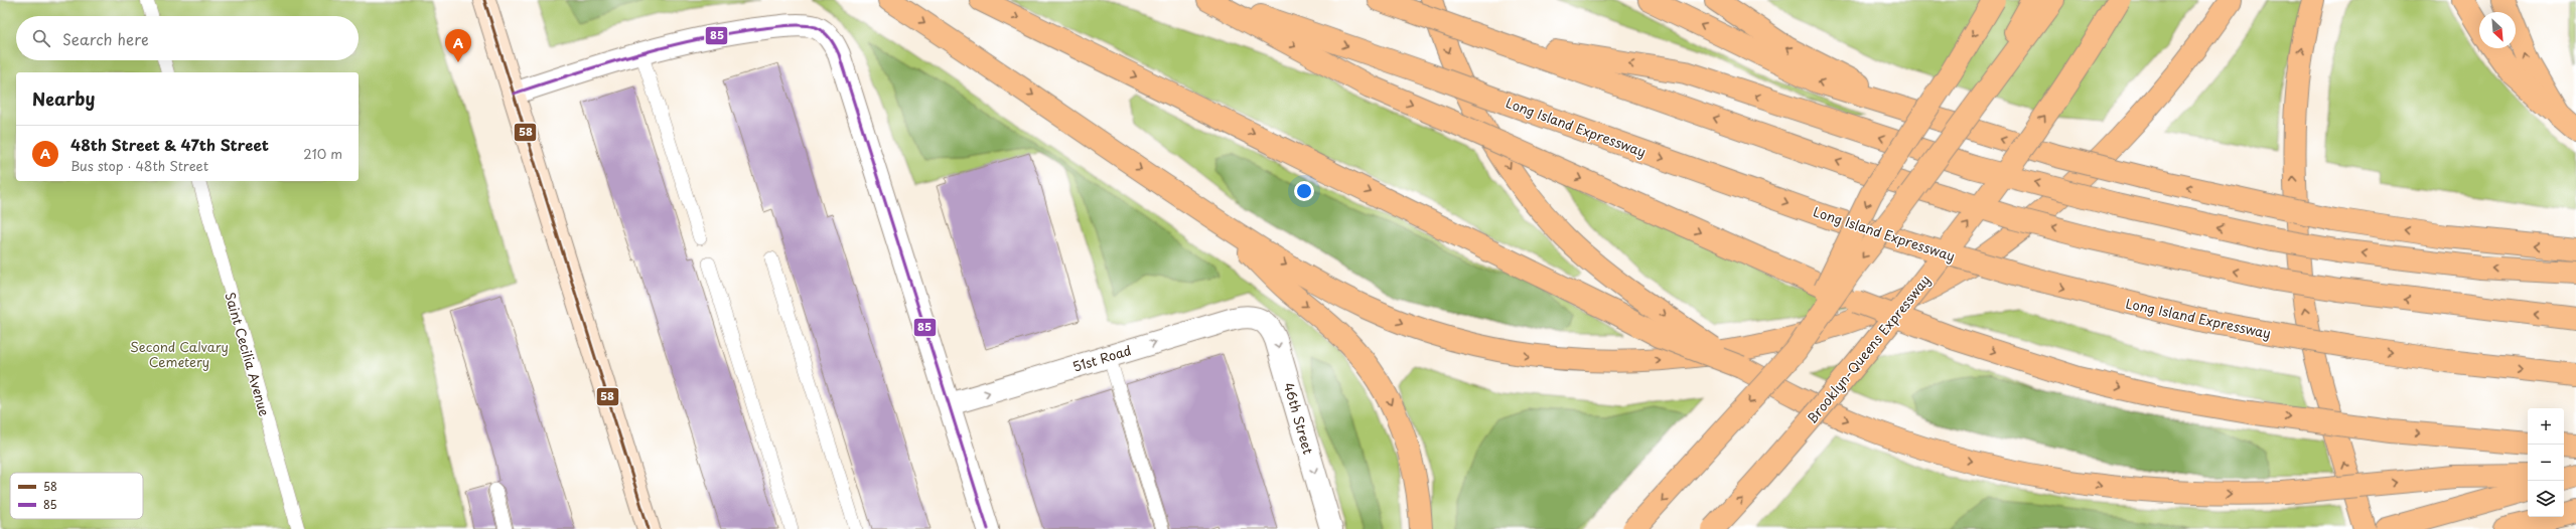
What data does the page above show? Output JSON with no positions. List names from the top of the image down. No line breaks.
{"streets":{"highway":["Long Island Expressway","Brooklyn-Queens Expressway"],"street":["51st Road","46th Street"],"lane":["Saint Cecilia Avenue"]},"crossings":[["51st Road","46th Street"]],"one_way":["51st Road","46th Street"],"parks":["Second Calvary Cemetery"],"lines":["transit line 58","transit line 85"],"legend":["58","85"],"north":"bottom right","page":{"search":"Search here","pins":"A","heading":"Nearby","list":[{"mark":"A","name":"48th Street & 47th Street","note":"Bus stop · 48th Street","value":"210 m"}],"map_buttons":["+","−"]}}
